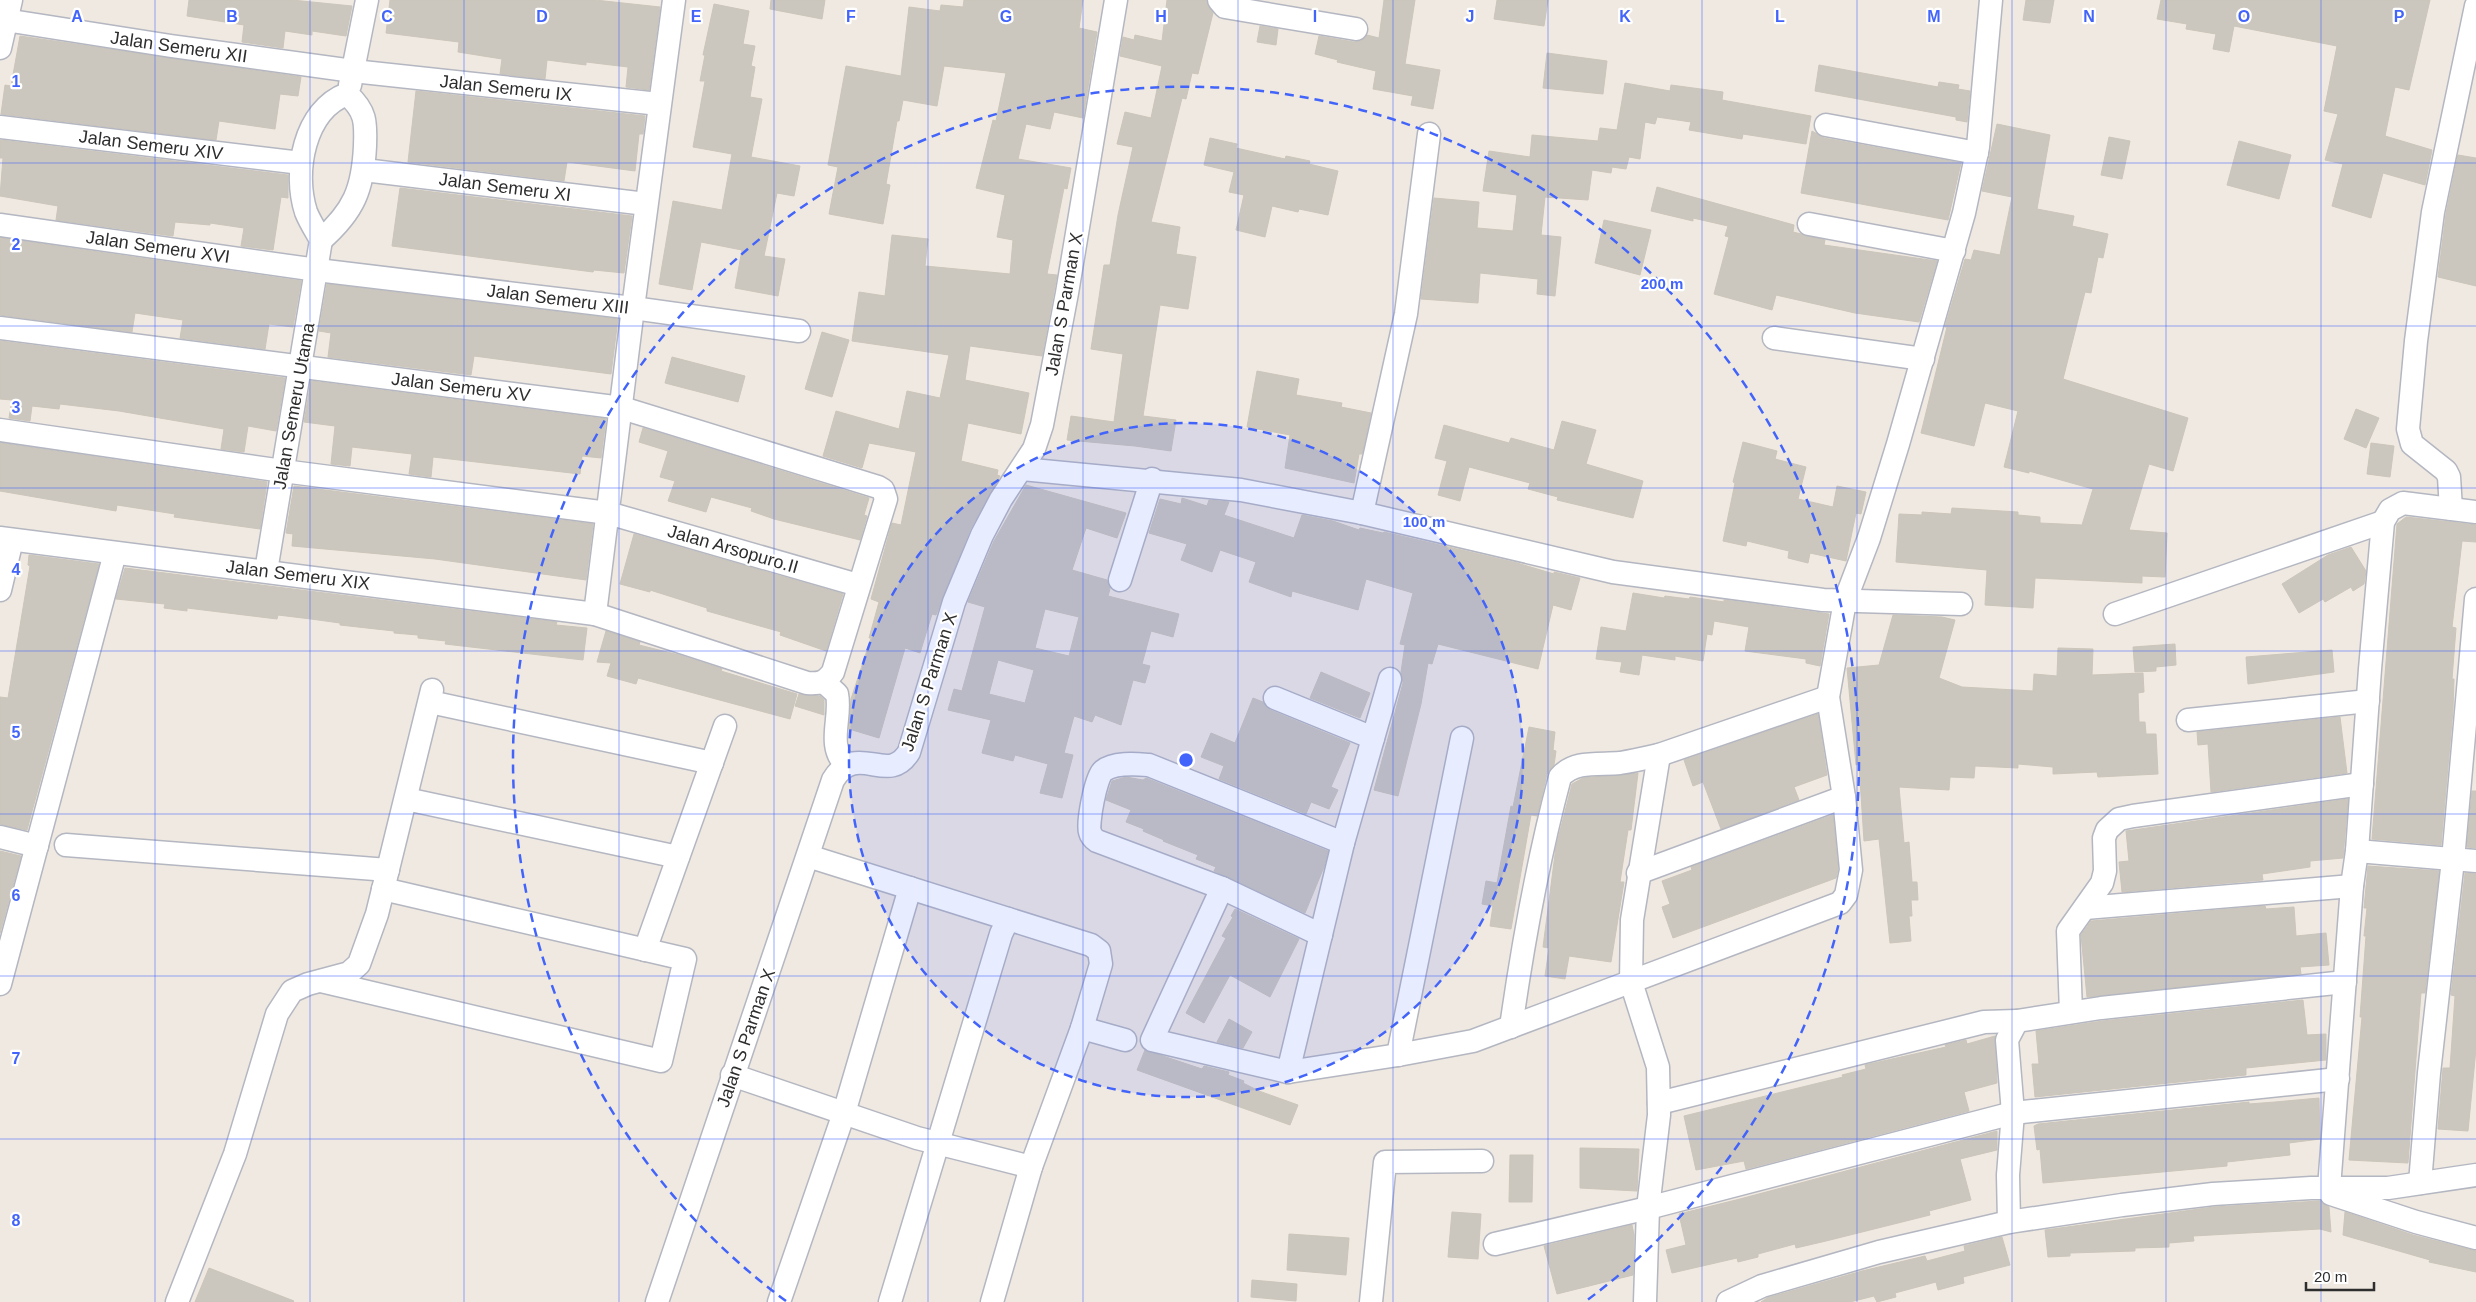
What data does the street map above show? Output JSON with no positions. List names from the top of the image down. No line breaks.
{"streets":{"street":["Jalan Semeru XII","Jalan Semeru IX","Jalan Semeru XIV","Jalan Semeru XI","Jalan Semeru XVI","Jalan Semeru XIII","Jalan S Parman X","Jalan Semeru XV","Jalan Semeru Utama","Jalan Arsopuro.II","Jalan Semeru XIX"]},"crossings":[["Jalan Semeru XII","Jalan Semeru IX"],["Jalan Semeru XVI","Jalan Semeru XIII"],["Jalan Semeru XVI","Jalan Semeru Utama"],["Jalan Semeru XIII","Jalan Semeru Utama"],["Jalan Semeru XV","Jalan Semeru Utama"],["Jalan Semeru XV","Jalan Arsopuro.II"],["Jalan Semeru Utama","Jalan Arsopuro.II"],["Jalan Semeru Utama","Jalan Semeru XIX"]],"scale_bar":"20 m","grid":{"columns":["A","B","C","D","E","F","G","H","I","J","K","L","M","N","O","P"],"rows":["1","2","3","4","5","6","7","8"]},"rings":["200 m","100 m"]}
